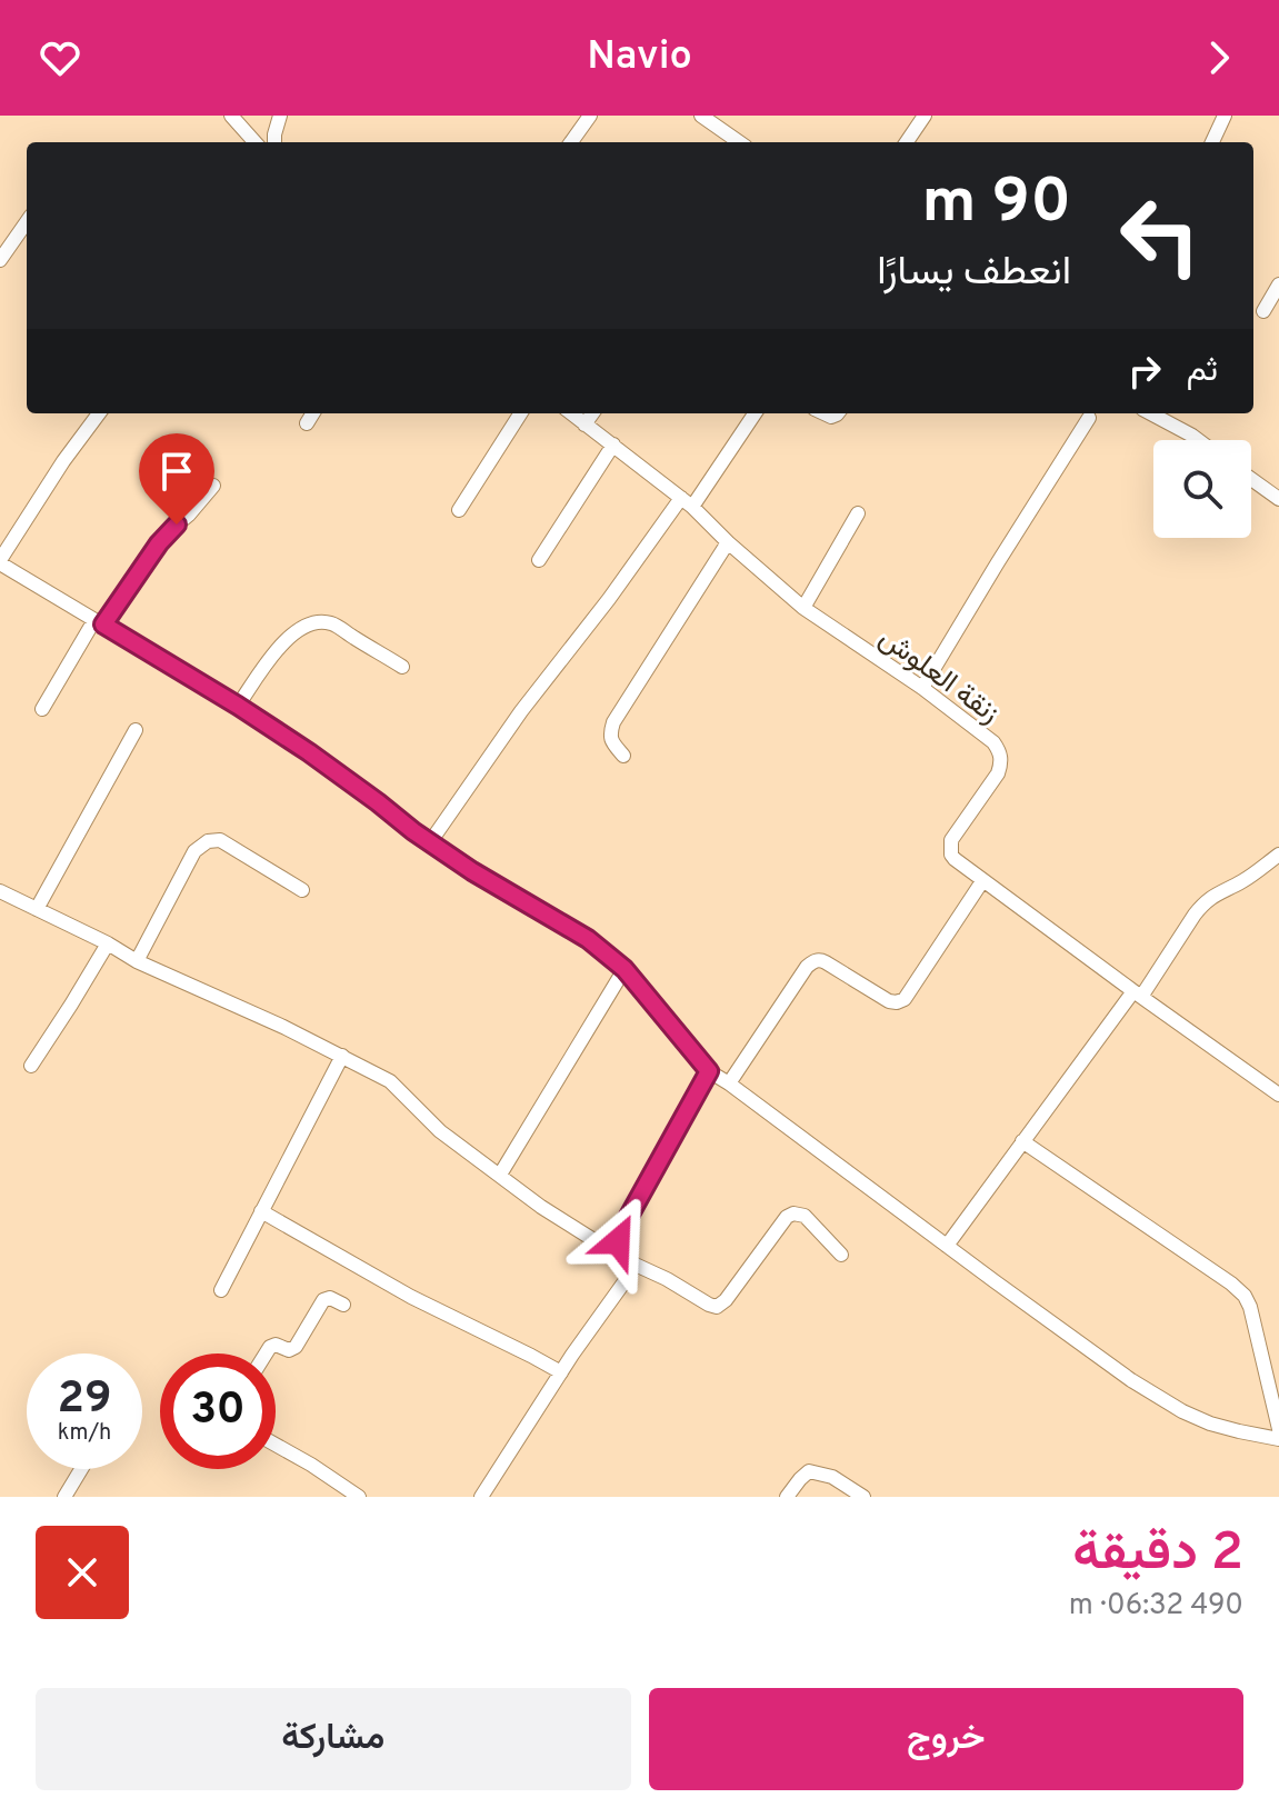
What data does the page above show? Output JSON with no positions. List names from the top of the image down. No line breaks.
{"streets":{"street":["زنقة العلوش"]},"page":{"header":"Navio","turn":["90 m","انعطف يسارًا"],"then":"ثم","speed":"29 km/h","limit":"30","heading":["2 دقيقة","490 m · 06:32"],"buttons":["خروج","مشاركة"]}}
